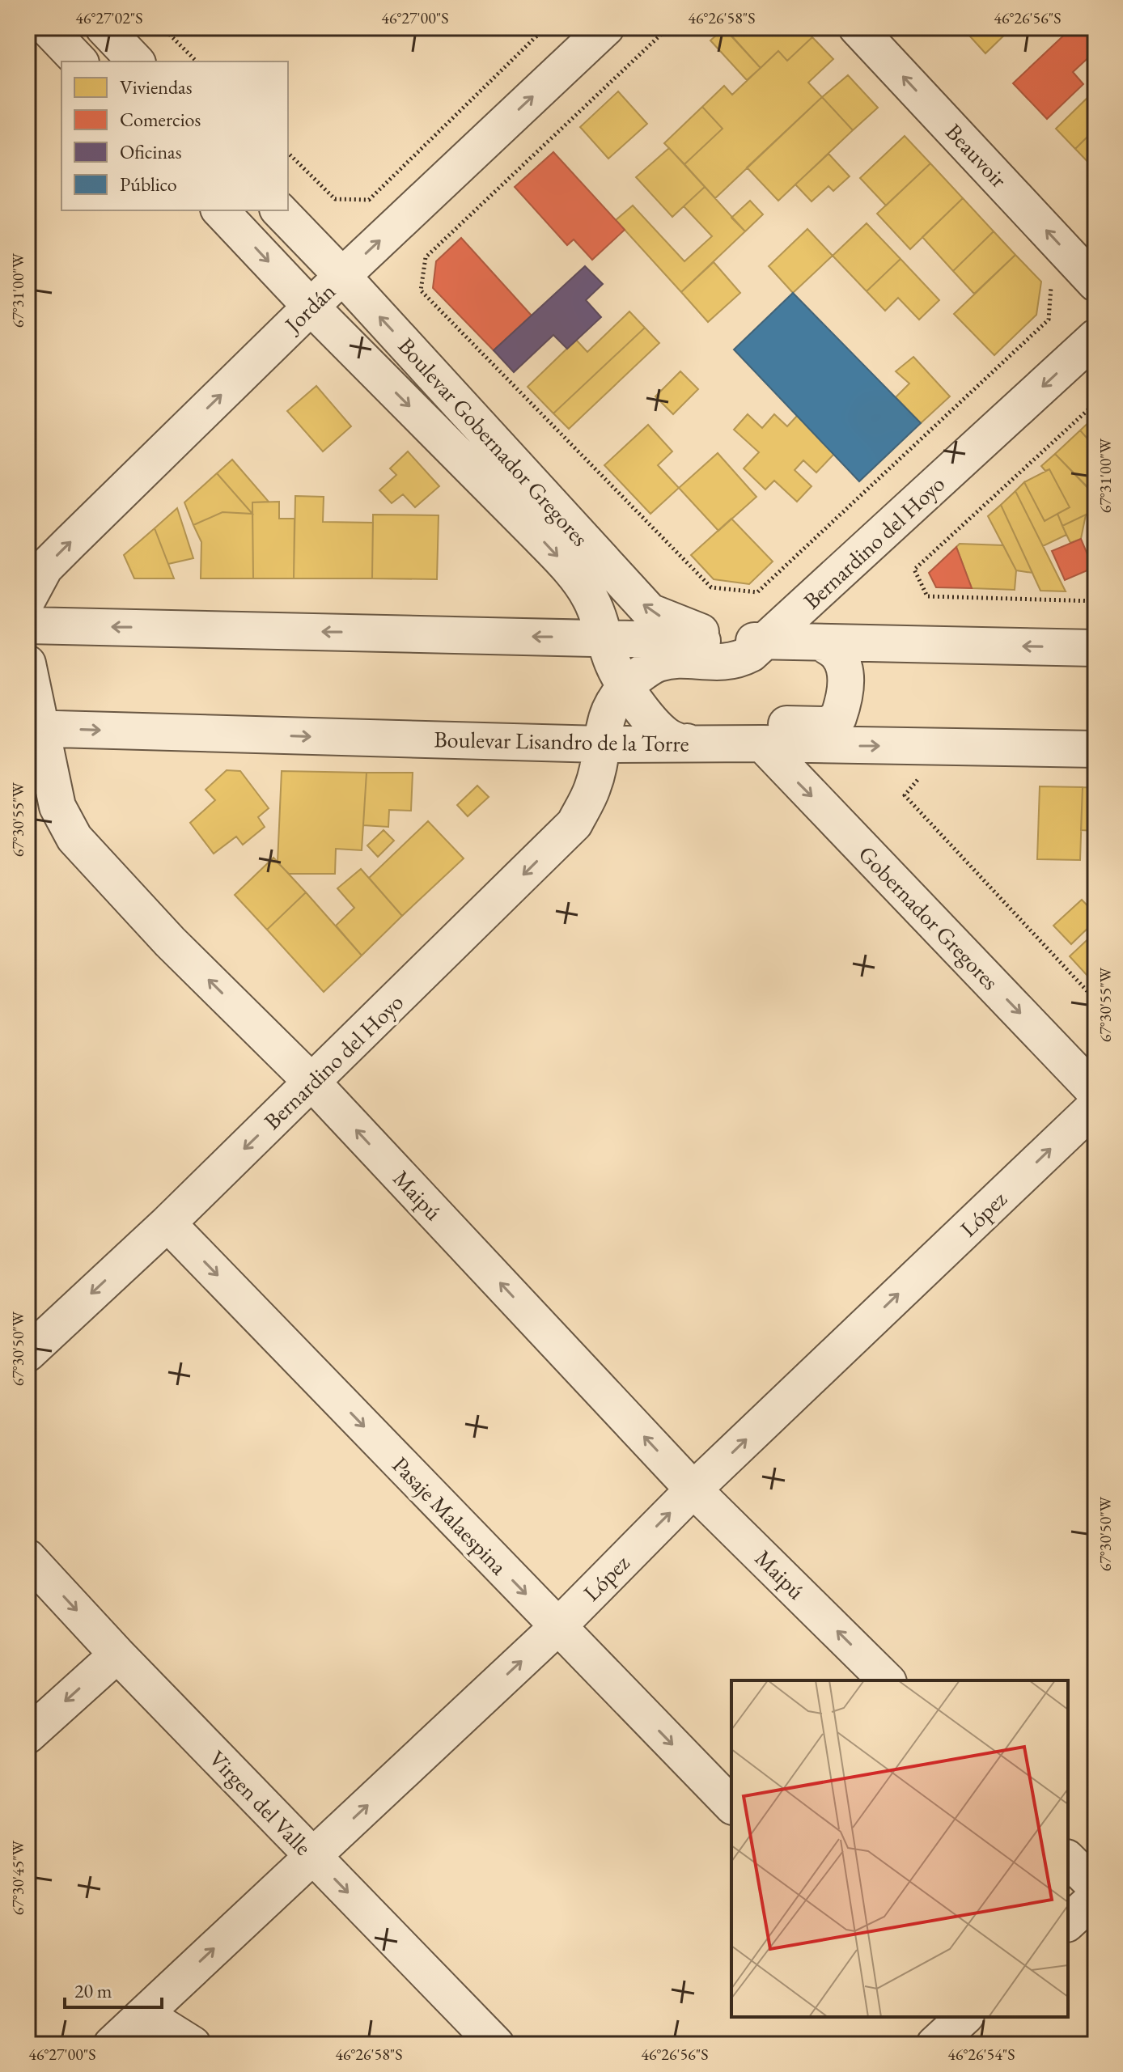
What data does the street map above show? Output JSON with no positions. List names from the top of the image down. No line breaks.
{"streets":{"street":["Beauvoir","Jordán","Boulevar Gobernador Gregores","Bernardino del Hoyo","Boulevar Lisandro de la Torre","Gobernador Gregores","Maipú","López","Pasaje Malaespina","Virgen del Valle"]},"crossings":[["Jordán","Boulevar Gobernador Gregores"],["Boulevar Gobernador Gregores","Bernardino del Hoyo"],["Boulevar Gobernador Gregores","Boulevar Lisandro de la Torre"],["Bernardino del Hoyo","Boulevar Lisandro de la Torre"],["Bernardino del Hoyo","Maipú"],["Bernardino del Hoyo","Pasaje Malaespina"],["Boulevar Lisandro de la Torre","Gobernador Gregores"],["Boulevar Lisandro de la Torre","Maipú"],["Maipú","López"],["López","Pasaje Malaespina"],["López","Virgen del Valle"]],"one_way":["Beauvoir","Jordán","Bernardino del Hoyo","Gobernador Gregores","Maipú","López","Pasaje Malaespina","Virgen del Valle"],"legend":["Viviendas","Comercios","Oficinas","Público"],"scale_bar":"20 m","coordinates":["46°27'02\"S","46°27'00\"S","46°26'58\"S","46°26'56\"S","67°31'00\"W","67°30'55\"W","67°30'50\"W","67°30'45\"W","46°26'54\"S"]}
